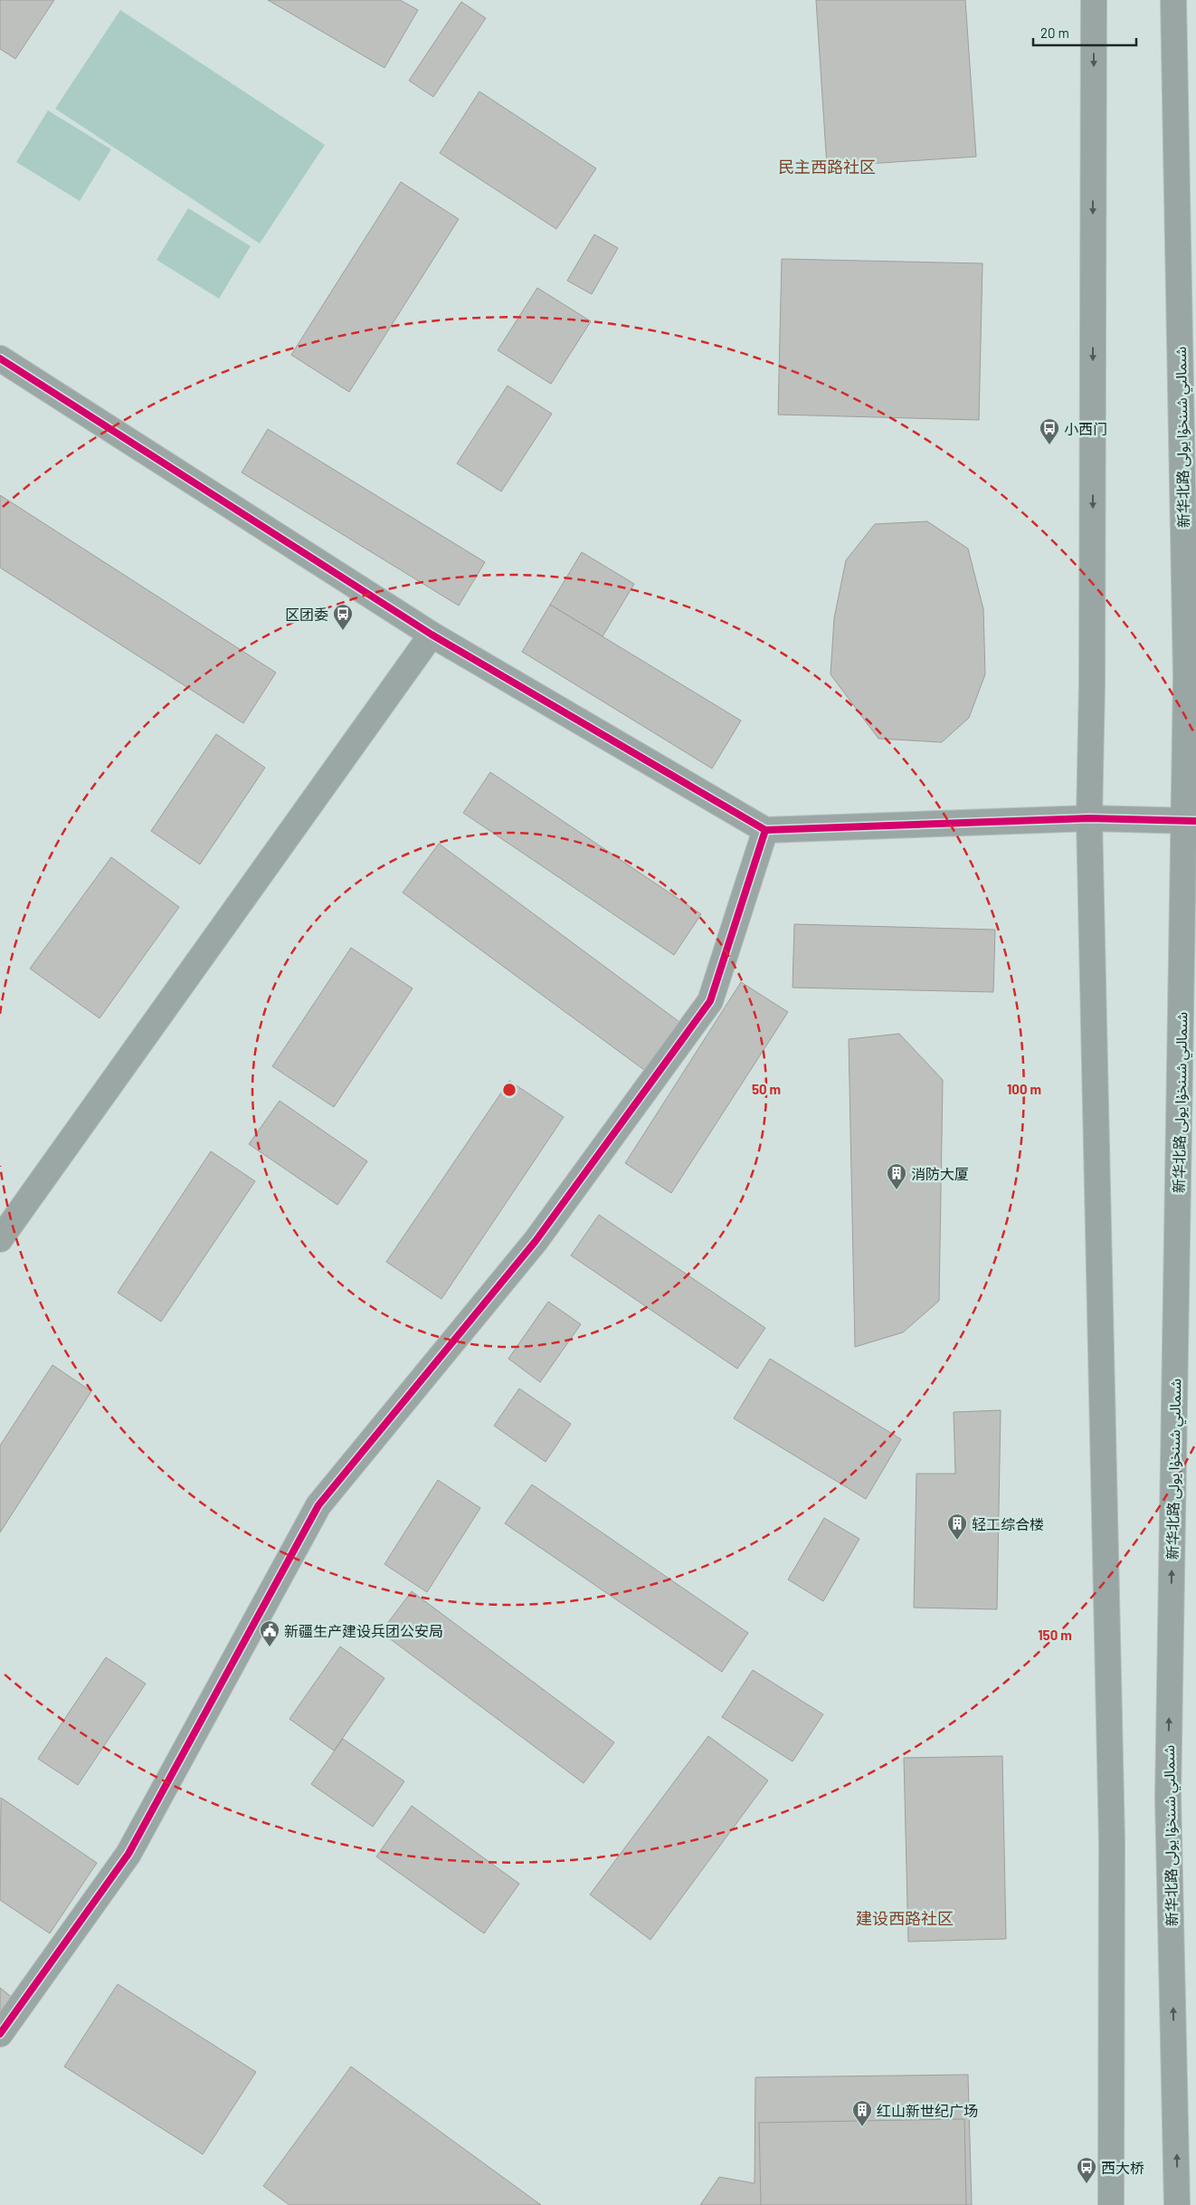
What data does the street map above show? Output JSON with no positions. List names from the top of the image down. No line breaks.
{"streets":{"main road":["新华北路 شىمالىي شىنخۇا يولى"]},"districts":["民主西路社区","建设西路社区"],"places":{"bus stop":["小西门","区团委","西大桥"],"building":["消防大厦","轻工综合楼","红山新世纪广场"],"public building":["新疆生产建设兵团公安局"]},"scale_bar":"20 m","rings":["50 m","100 m","150 m"]}
